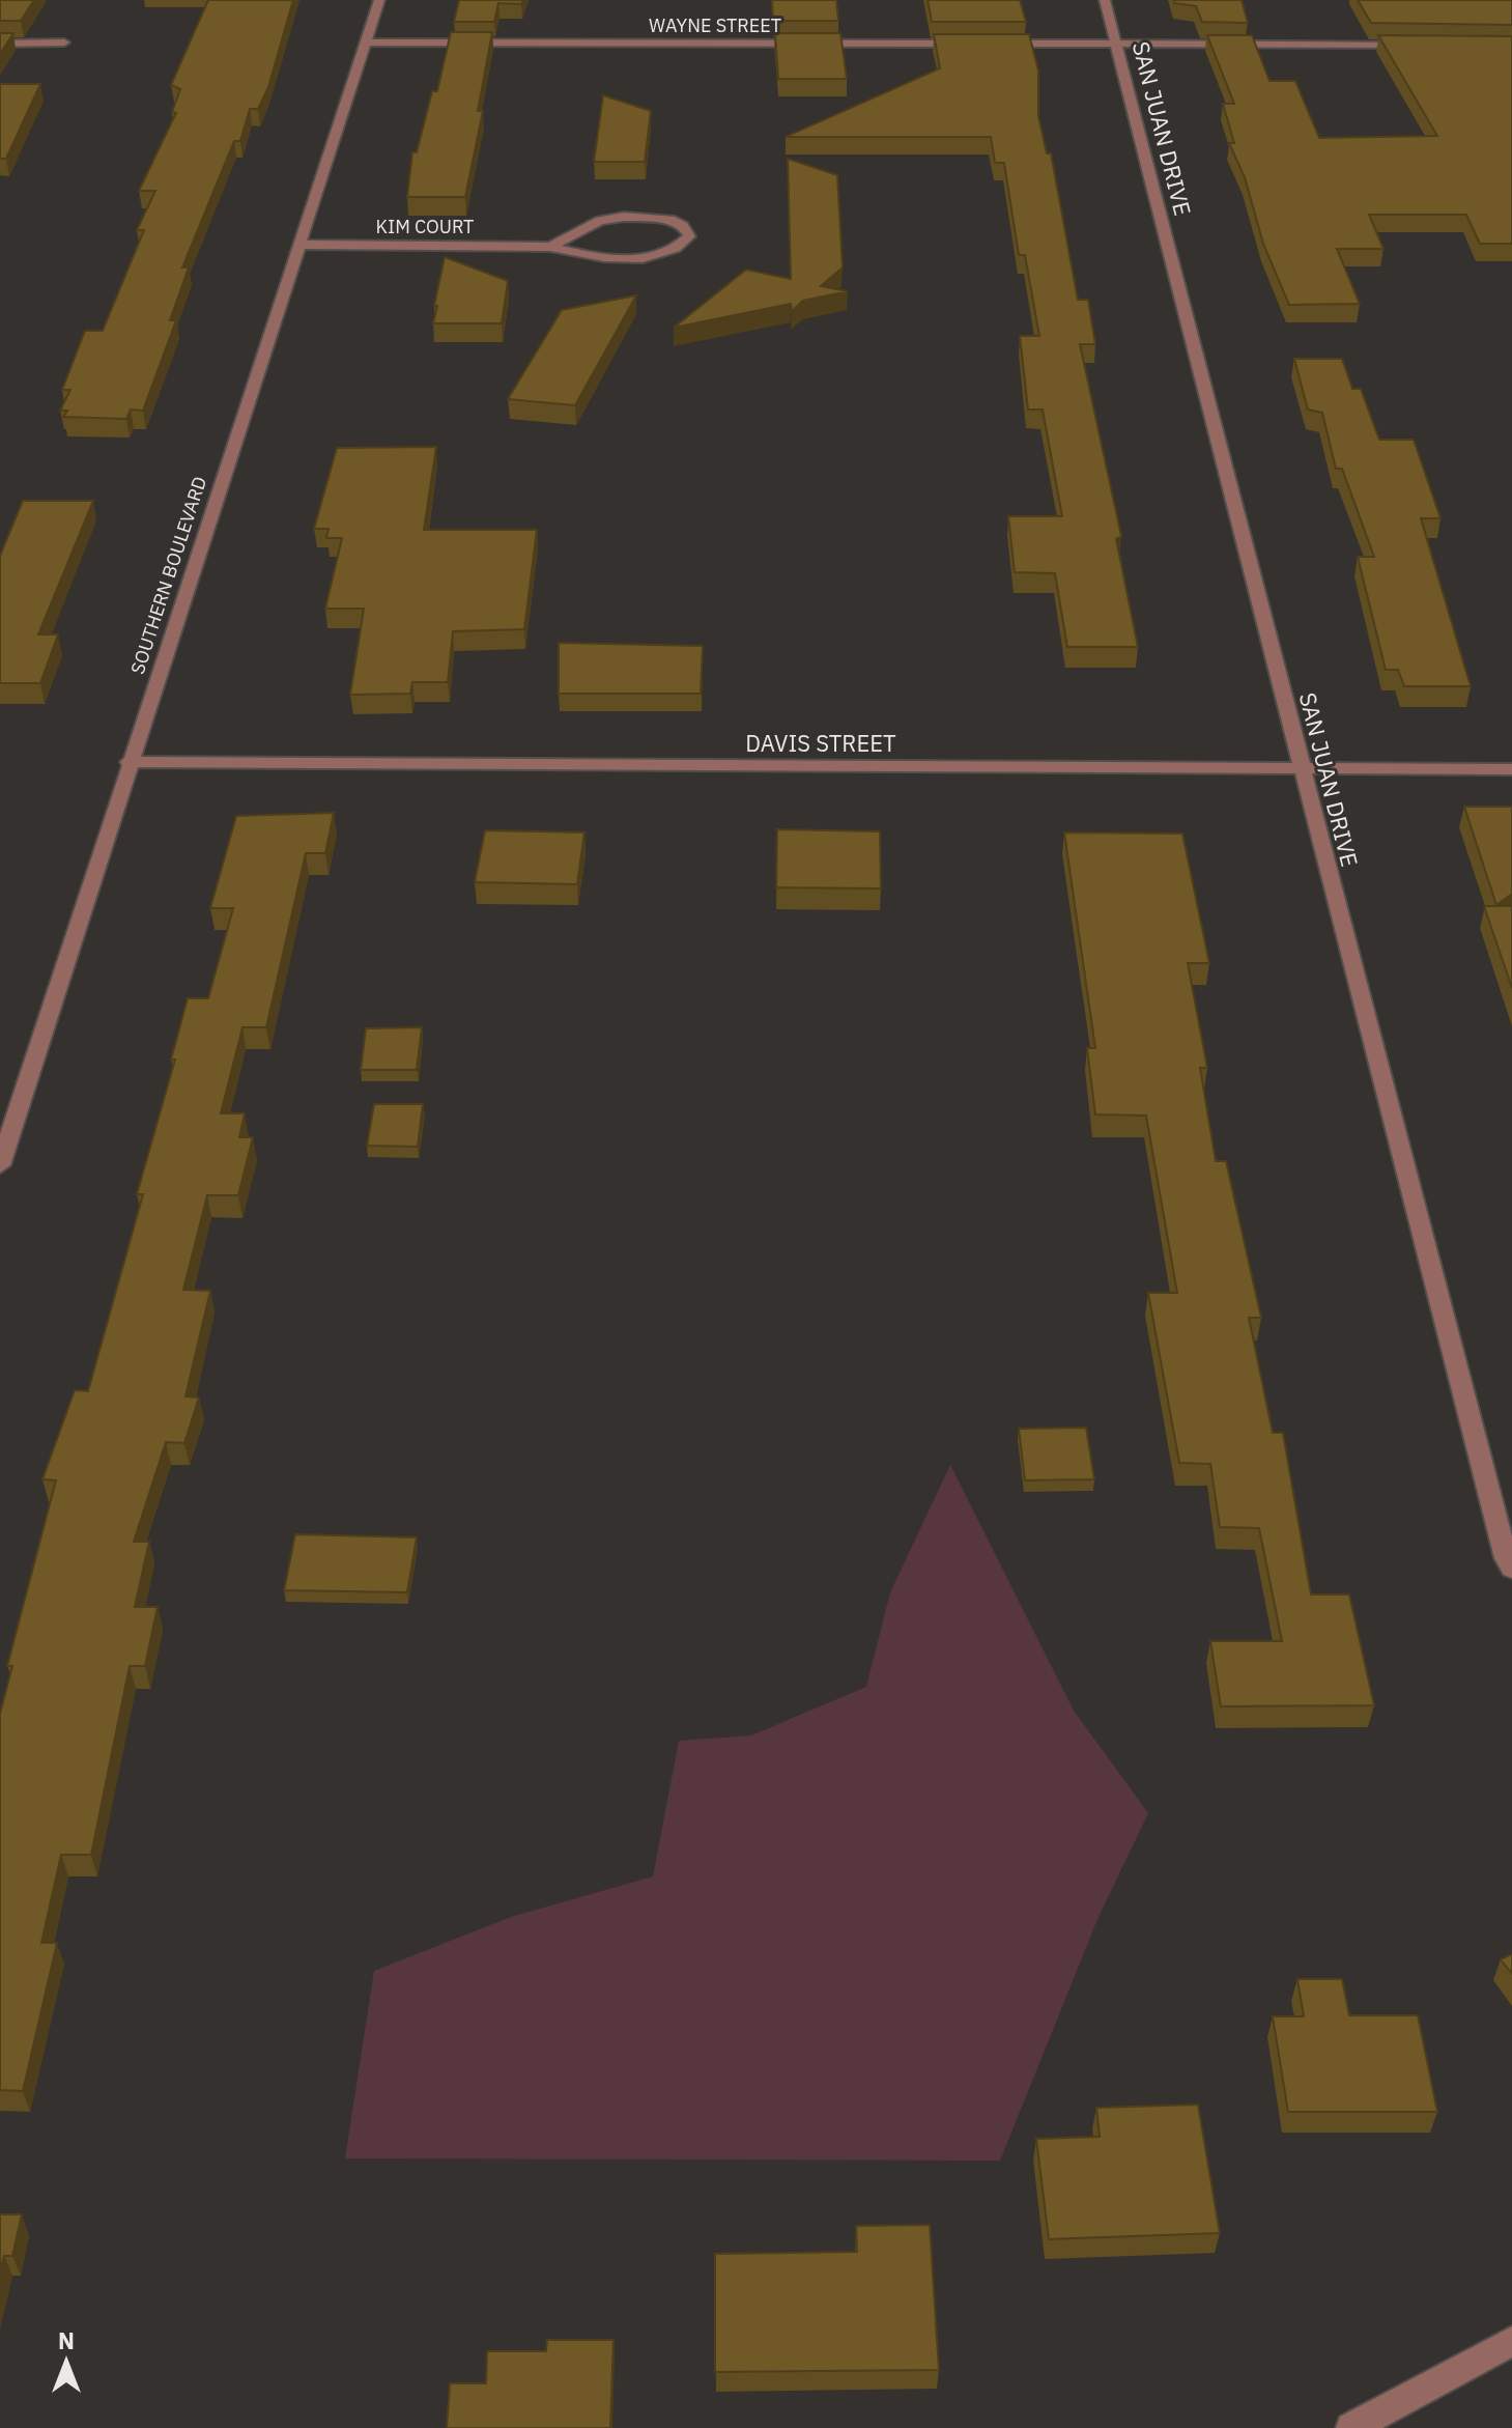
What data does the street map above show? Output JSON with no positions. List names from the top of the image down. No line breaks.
{"streets":{"street":["WAYNE STREET","SAN JUAN DRIVE","KIM COURT","SOUTHERN BOULEVARD","DAVIS STREET"]},"crossings":[["WAYNE STREET","SOUTHERN BOULEVARD"],["SAN JUAN DRIVE","DAVIS STREET"],["KIM COURT","SOUTHERN BOULEVARD"],["SOUTHERN BOULEVARD","DAVIS STREET"]],"north":"top"}
